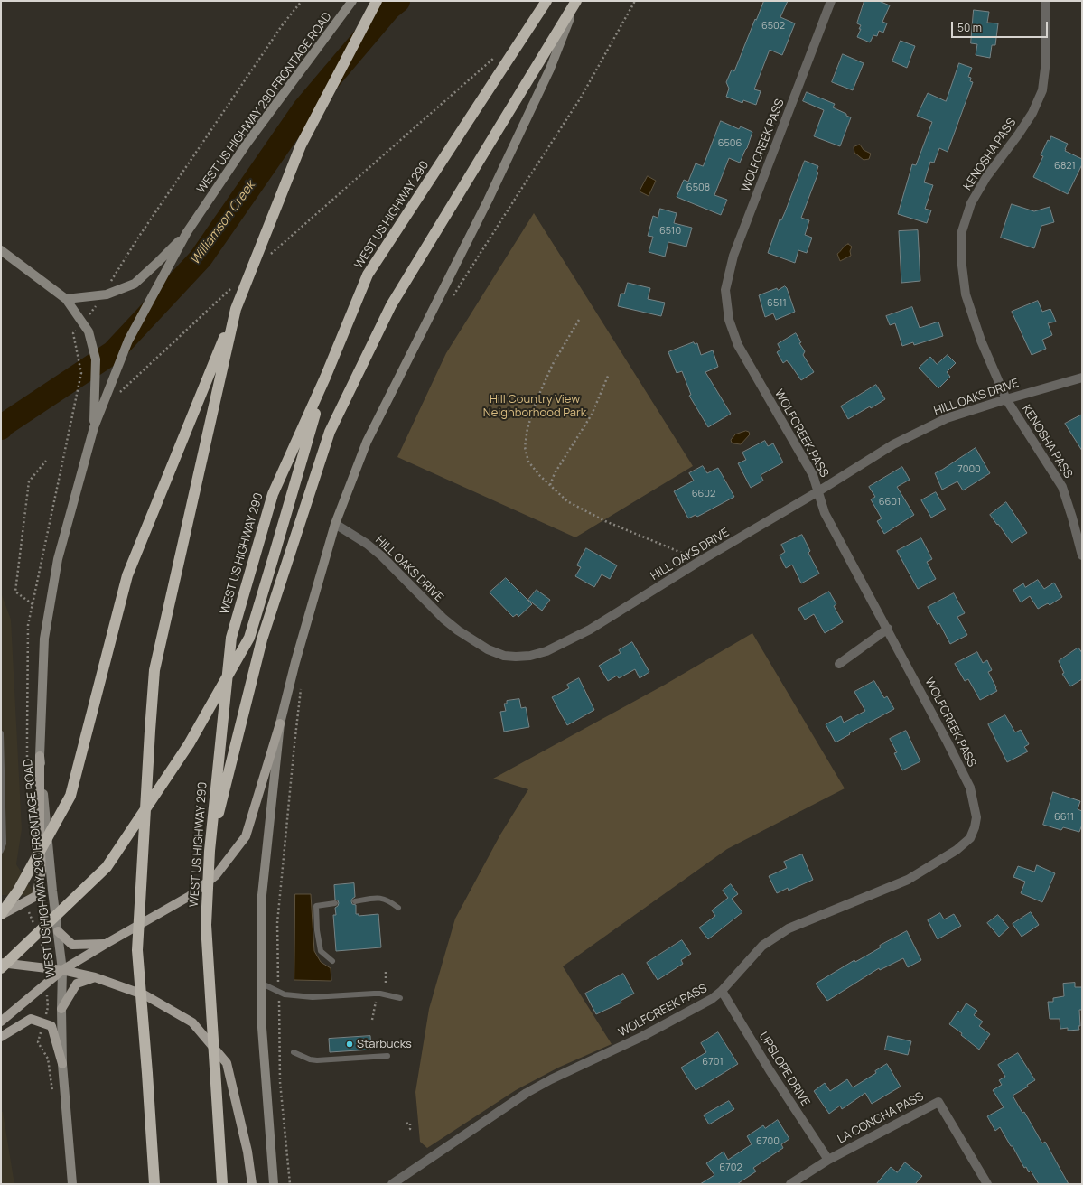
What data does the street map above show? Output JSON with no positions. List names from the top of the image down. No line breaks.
{"streets":{"highway":["WEST US HIGHWAY 290"],"main road":["WEST US HIGHWAY 290 FRONTAGE ROAD"],"street":["WOLFCREEK PASS","KENOSHA PASS","HILL OAKS DRIVE","UPSLOPE DRIVE","LA CONCHA PASS"]},"crossings":[["WOLFCREEK PASS","HILL OAKS DRIVE"],["WOLFCREEK PASS","UPSLOPE DRIVE"],["KENOSHA PASS","HILL OAKS DRIVE"],["UPSLOPE DRIVE","LA CONCHA PASS"]],"water":["Williamson Creek"],"parks":["Hill Country View Neighborhood Park"],"places":["Starbucks"],"house_numbers":["6502","6506","6821","6508","6510","6511","7000","6602","6601","6611","6701","6700","6702"],"scale_bar":"50 m"}
